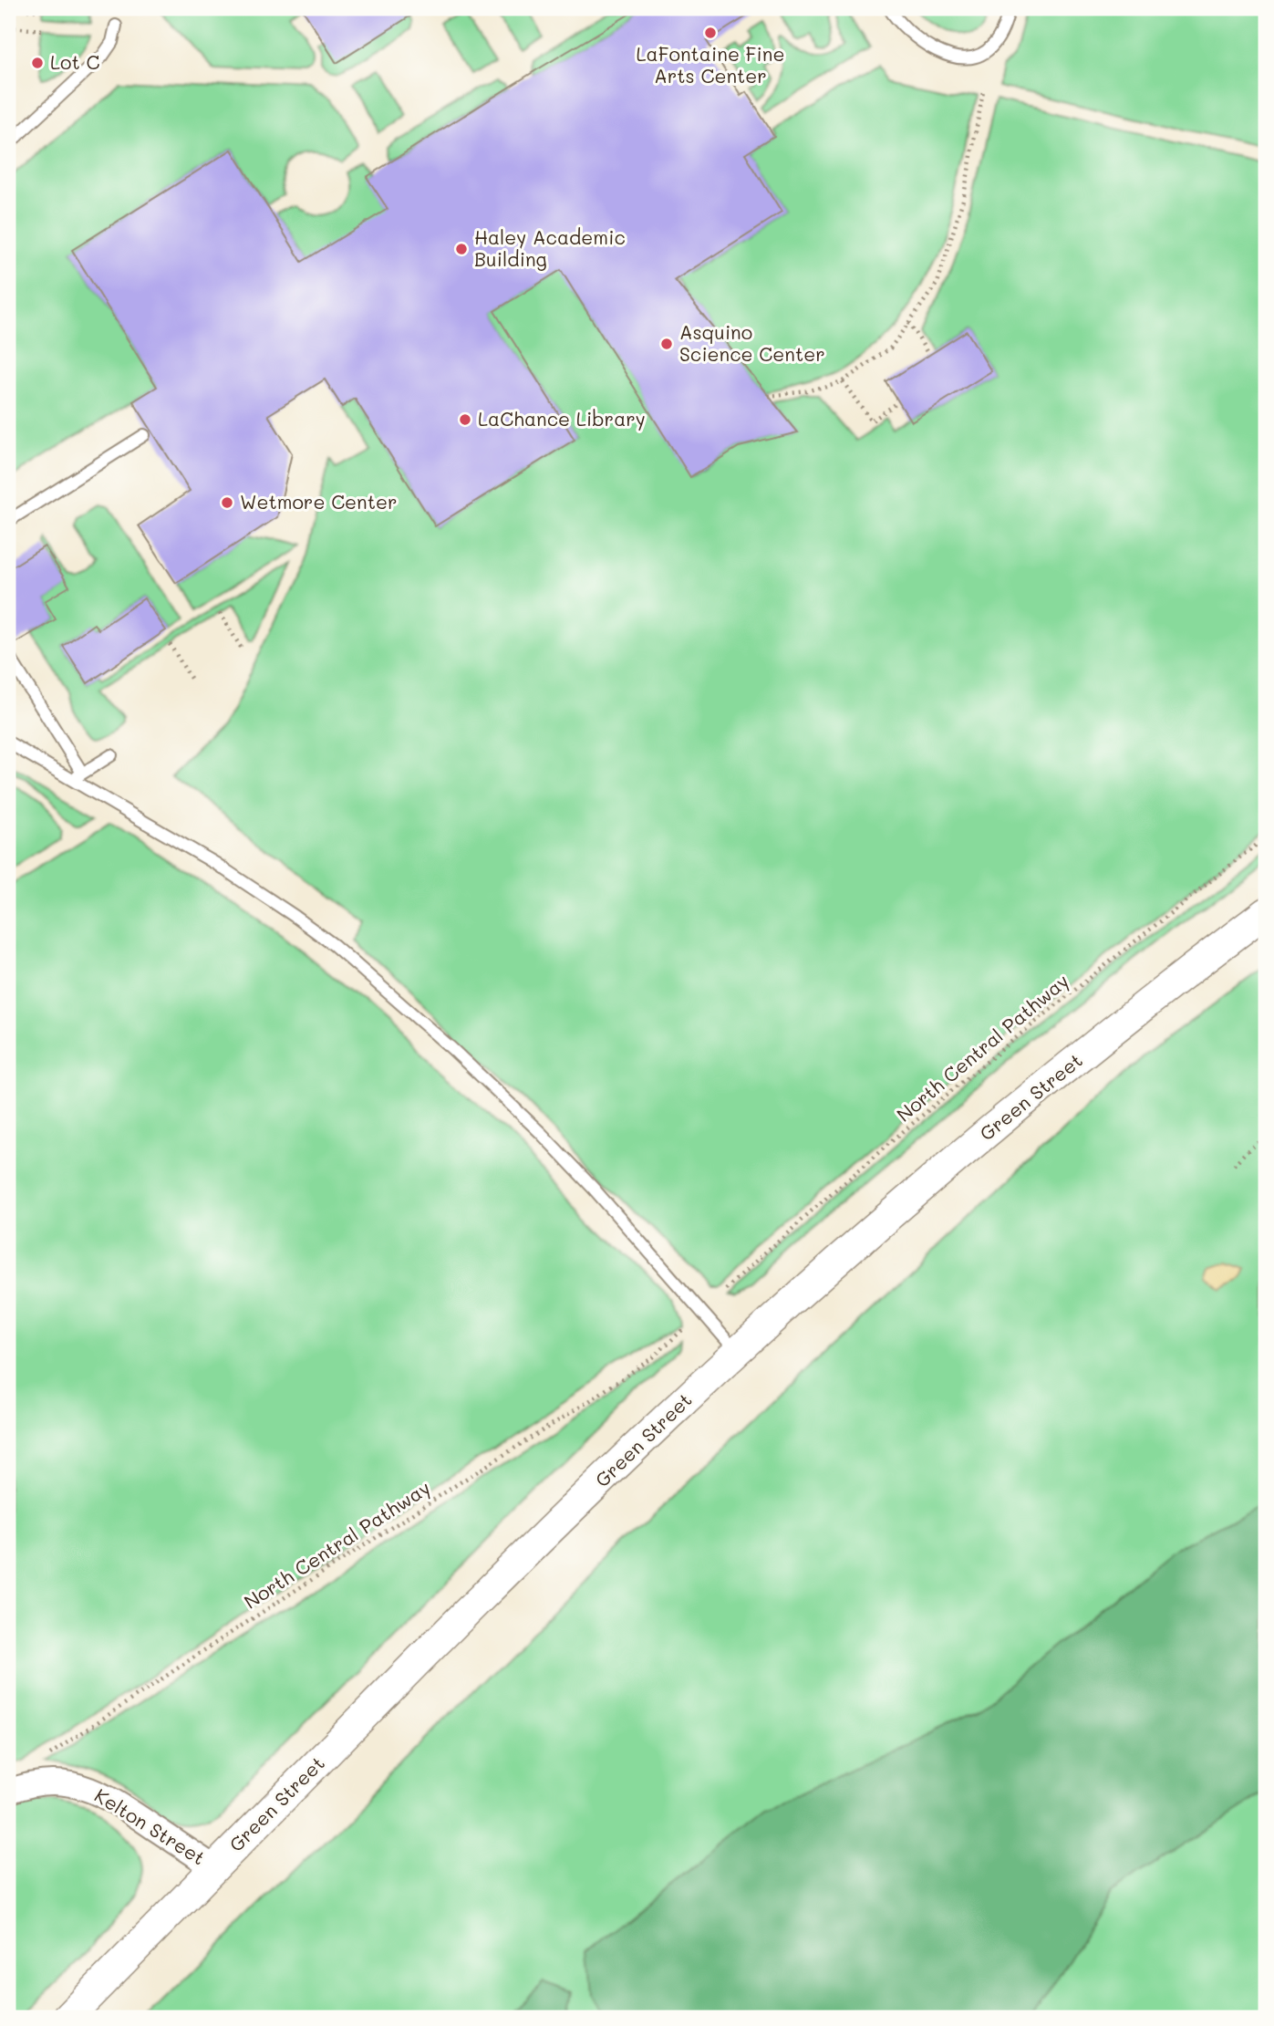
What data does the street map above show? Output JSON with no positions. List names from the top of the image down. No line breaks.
{"streets":{"street":["Green Street","Kelton Street"],"path":["North Central Pathway"]},"crossings":[["Green Street","Kelton Street"]],"places":["LaFontaine Fine Arts Center","Lot C","Haley Academic Building","Asquino Science Center","LaChance Library","Wetmore Center"]}
